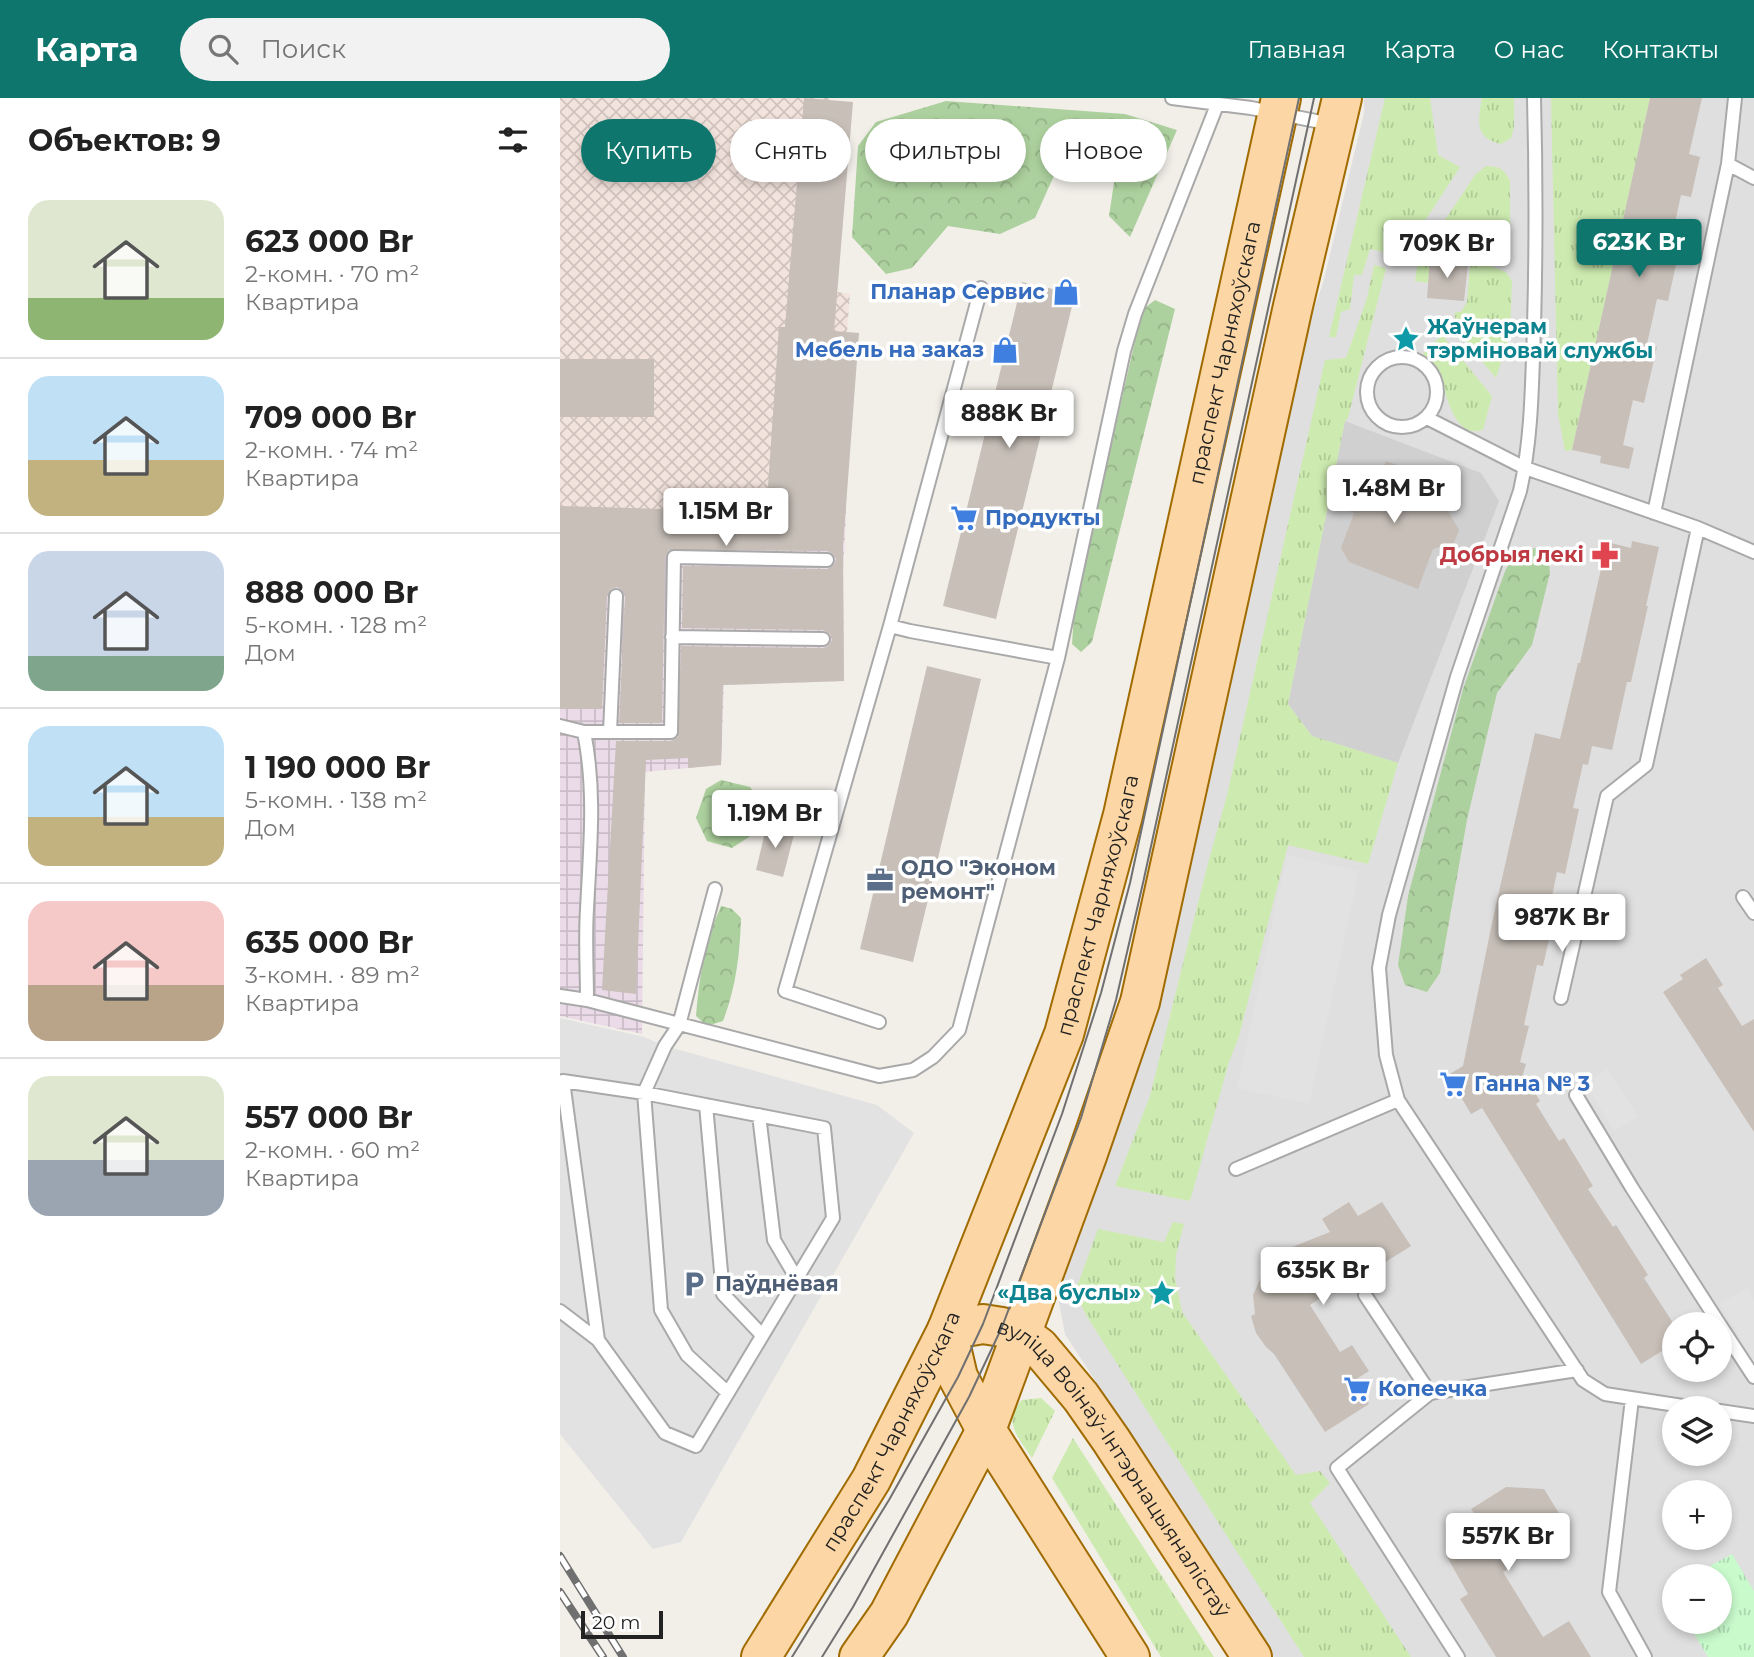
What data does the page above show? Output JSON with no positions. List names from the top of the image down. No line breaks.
{"streets":{"main road":["праспект Чарняхоўскага","вуліца Воінаў-Інтэрнацыяналістаў"]},"crossings":[["праспект Чарняхоўскага","вуліца Воінаў-Інтэрнацыяналістаў"]],"places":{"shop":["Планар Сервис","Мебель на заказ"],"place":["Жаўнерам тэрміновай службы","«Два буслы»"],"supermarket":["Продукты","Ганна № 3","Копеечка"],"pharmacy":["Добрыя лекі"],"office":["ОДО \"Эконом ремонт\""],"parking":["Паўднёвая"]},"scale_bar":"20 m","page":{"header":"Карта","search":"Поиск","nav":["Главная","Карта","О нас","Контакты"],"heading":"Объектов: 9","chip":["Купить","Снять","Фильтры","Новое"],"list":[{"name":"623 000 Br","note":"2-комн. · 70 m² · Квартира"},{"name":"709 000 Br","note":"2-комн. · 74 m² · Квартира"},{"name":"888 000 Br","note":"5-комн. · 128 m² · Дом"},{"name":"1 190 000 Br","note":"5-комн. · 138 m² · Дом"},{"name":"635 000 Br","note":"3-комн. · 89 m² · Квартира"},{"name":"557 000 Br","note":"2-комн. · 60 m² · Квартира"}],"price":["623K Br","709K Br","888K Br","1.48M Br","1.15M Br","1.19M Br","987K Br","635K Br","557K Br"],"map_buttons":["+","−"],"scale":"20 m"}}
